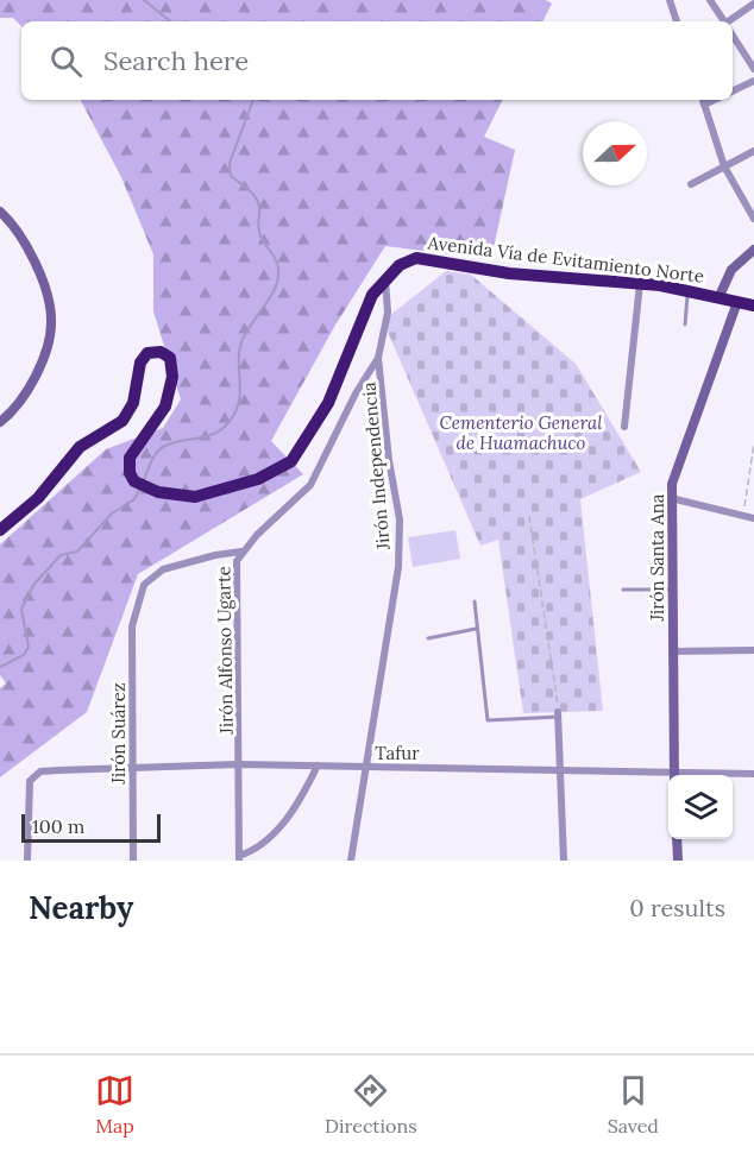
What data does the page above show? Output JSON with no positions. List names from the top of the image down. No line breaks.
{"streets":{"highway":["Avenida Vía de Evitamiento Norte"],"street":["Jirón Independencia","Jirón Santa Ana","Jirón Alfonso Ugarte","Jirón Suárez","Tafur"]},"crossings":[["Avenida Vía de Evitamiento Norte","Jirón Independencia"],["Avenida Vía de Evitamiento Norte","Jirón Santa Ana"],["Jirón Independencia","Jirón Alfonso Ugarte"],["Jirón Independencia","Tafur"],["Jirón Alfonso Ugarte","Jirón Suárez"],["Jirón Alfonso Ugarte","Tafur"],["Jirón Suárez","Tafur"]],"parks":["Cementerio General de Huamachuco"],"scale_bar":"100 m","north":"right","page":{"search":"Search here","scale":"100 m","heading":["Nearby","0 results"],"nav":["Map","Directions","Saved"]}}
